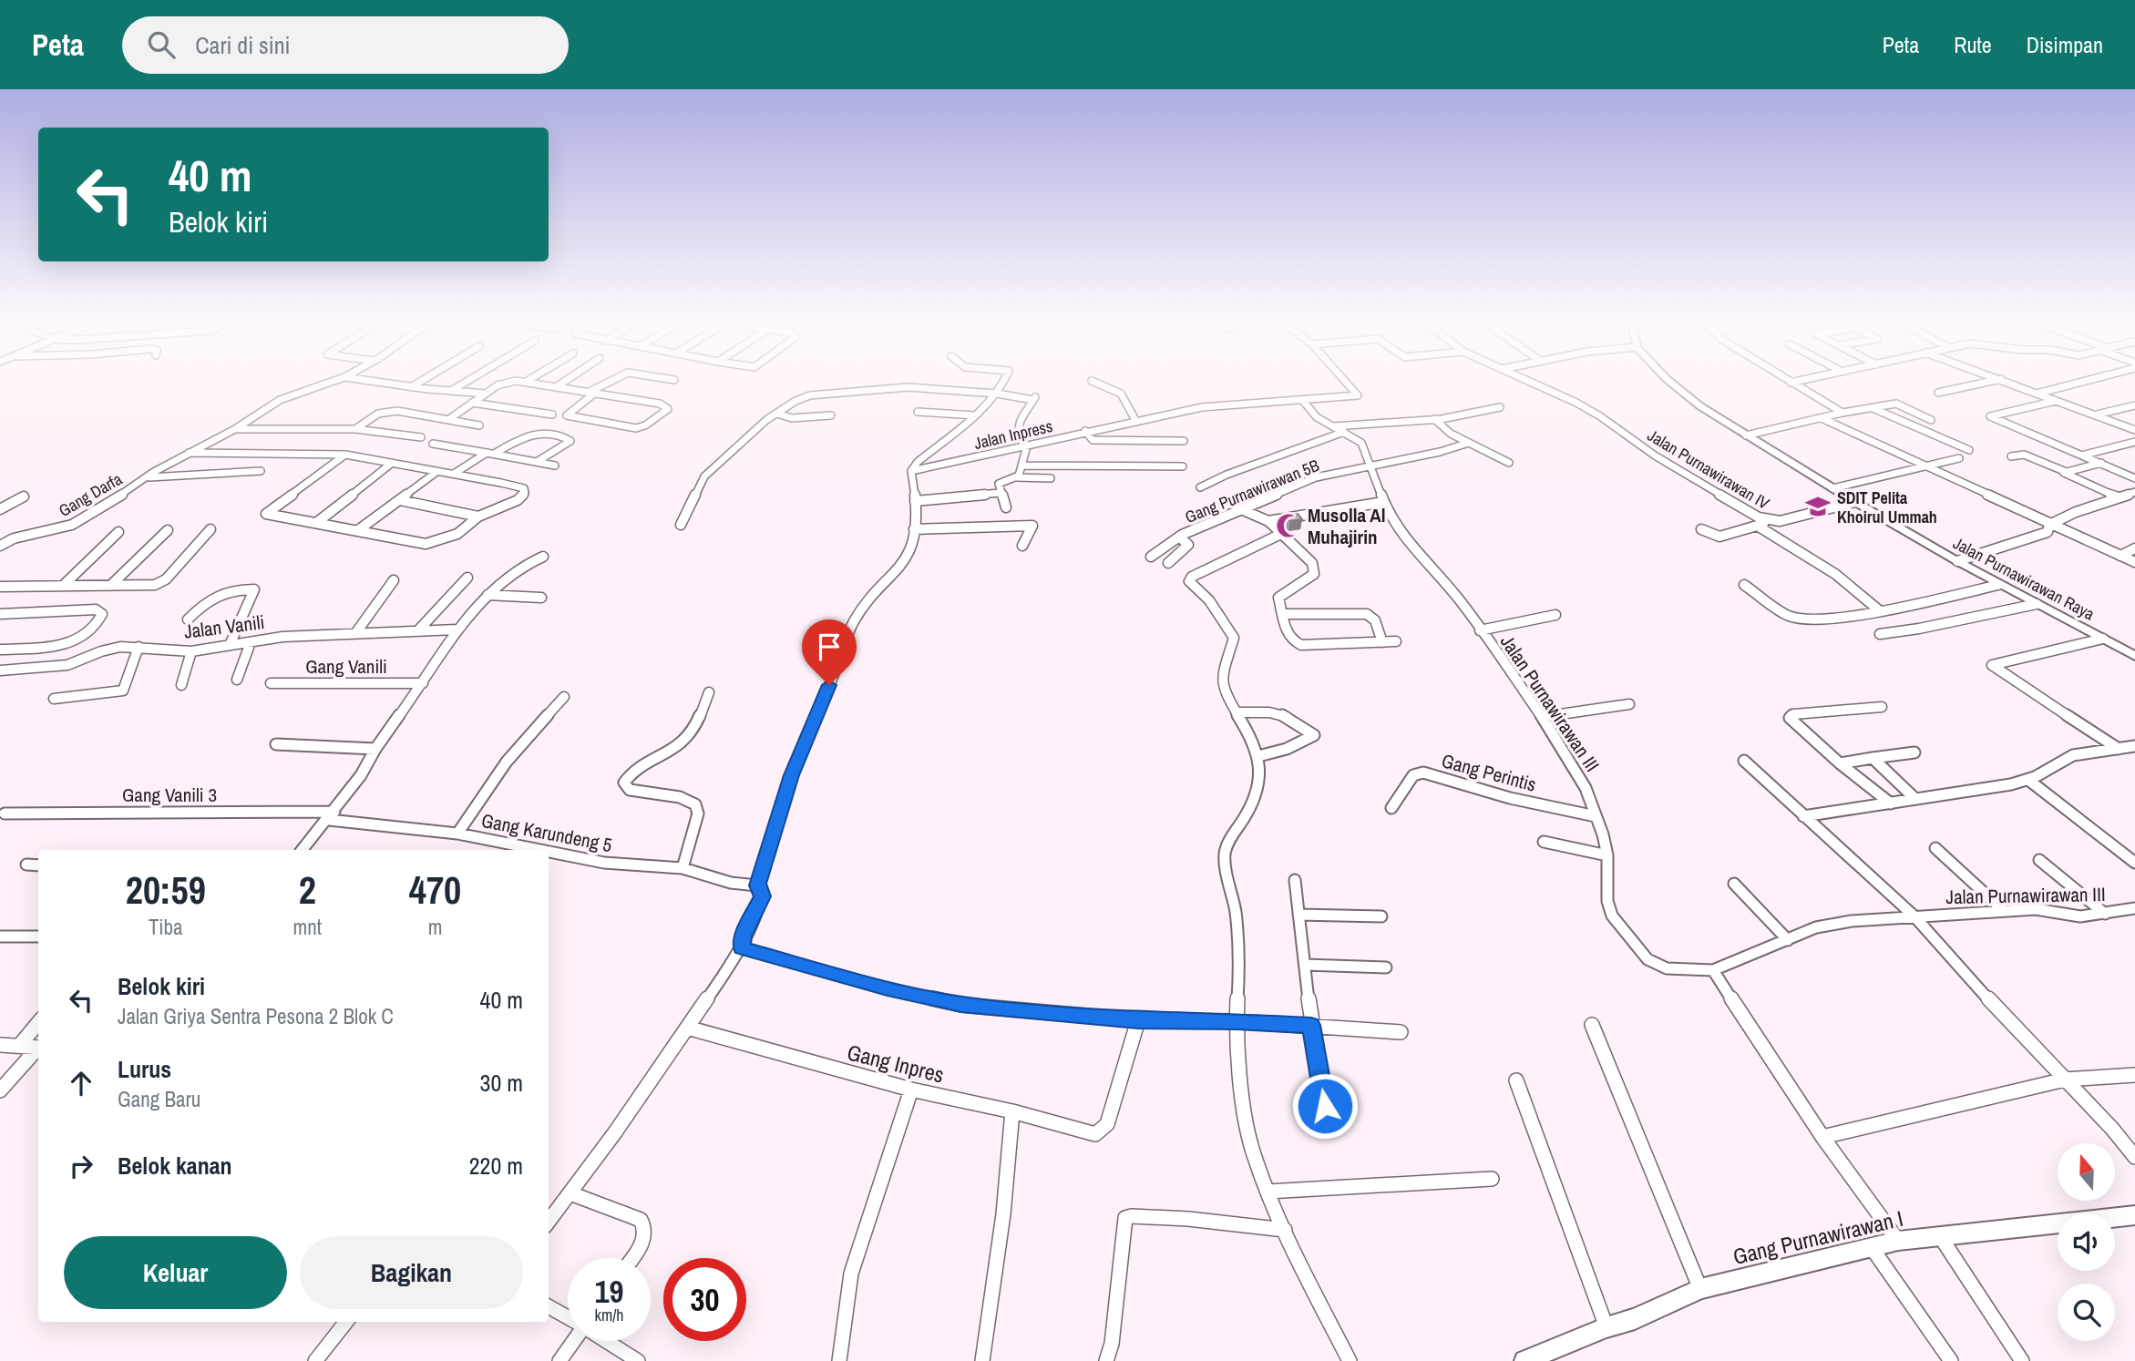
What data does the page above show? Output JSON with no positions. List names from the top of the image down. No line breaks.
{"streets":{"street":["Jalan Inpress","Jalan Purnawirawan IV","Gang Purnawirawan 5B","Gang Darfa","Jalan Purnawirawan Raya","Jalan Vanili","Gang Vanili","Jalan Purnawirawan III","Gang Perintis","Gang Vanili 3","Gang Karundeng 5","Gang Inpres","Gang Purnawirawan I"]},"crossings":[["Jalan Inpress","Jalan Purnawirawan III"],["Jalan Purnawirawan IV","Jalan Purnawirawan Raya"],["Gang Purnawirawan 5B","Jalan Purnawirawan III"],["Jalan Purnawirawan III","Gang Perintis"],["Gang Vanili 3","Gang Karundeng 5"]],"places":{"school or university":["SDIT Pelita Khoirul Ummah"],"mosque":["Musolla Al Muhajirin"]},"north":"top","page":{"header":"Peta","search":"Cari di sini","nav":["Peta","Rute","Disimpan"],"turn":["40 m","Belok kiri"],"eta":["20:59","Tiba","2","mnt","470","m"],"list":[{"name":"Belok kiri","note":"Jalan Griya Sentra Pesona 2 Blok C","value":"40 m"},{"name":"Lurus","note":"Gang Baru","value":"30 m"},{"name":"Belok kanan","value":"220 m"}],"buttons":["Keluar","Bagikan"],"speed":"19 km/h","limit":"30"}}
